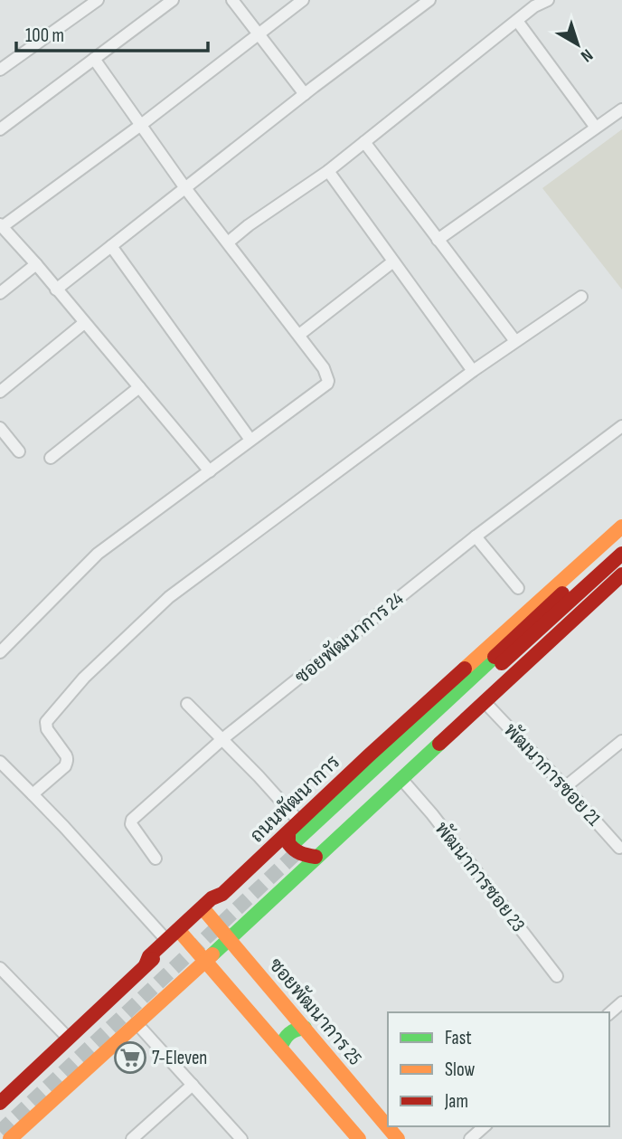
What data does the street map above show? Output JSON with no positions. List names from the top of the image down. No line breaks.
{"streets":{"main road":["ถนนพัฒนาการ","ซอยพัฒนาการ 25"],"street":["ซอยพัฒนาการ 24","พัฒนาการซอย 21","พัฒนาการซอย 23"]},"places":{"supermarket":["7-Eleven"]},"legend":["Fast","Slow","Jam"],"scale_bar":"100 m","north":"bottom right"}
